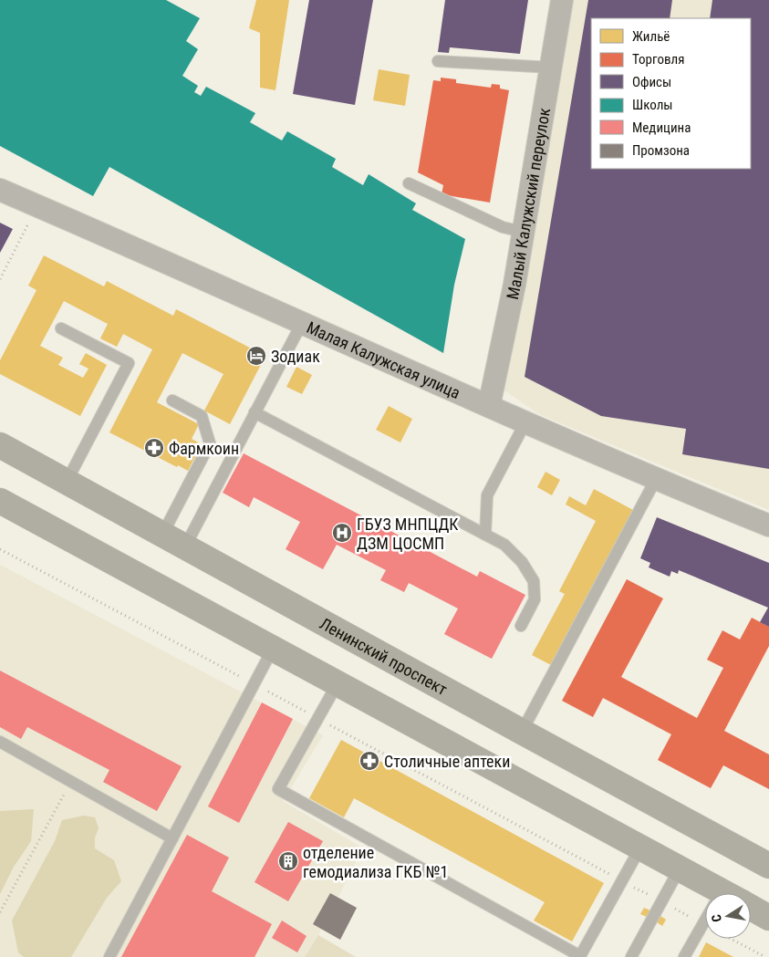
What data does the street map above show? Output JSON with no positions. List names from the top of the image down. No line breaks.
{"streets":{"main road":["Ленинский проспект"],"street":["Малый Калужский переулок","Малая Калужская улица"]},"crossings":[["Малый Калужский переулок","Малая Калужская улица"]],"places":{"hotel":["Зодиак"],"pharmacy":["Фармкоин","Столичные аптеки"],"hospital":["ГБУЗ МНПЦДК ДЗМ ЦОСМП"],"building":["отделение гемодиализа ГКБ №1"]},"legend":["Жильё","Торговля","Офисы","Школы","Медицина","Промзона"],"north":"left"}
